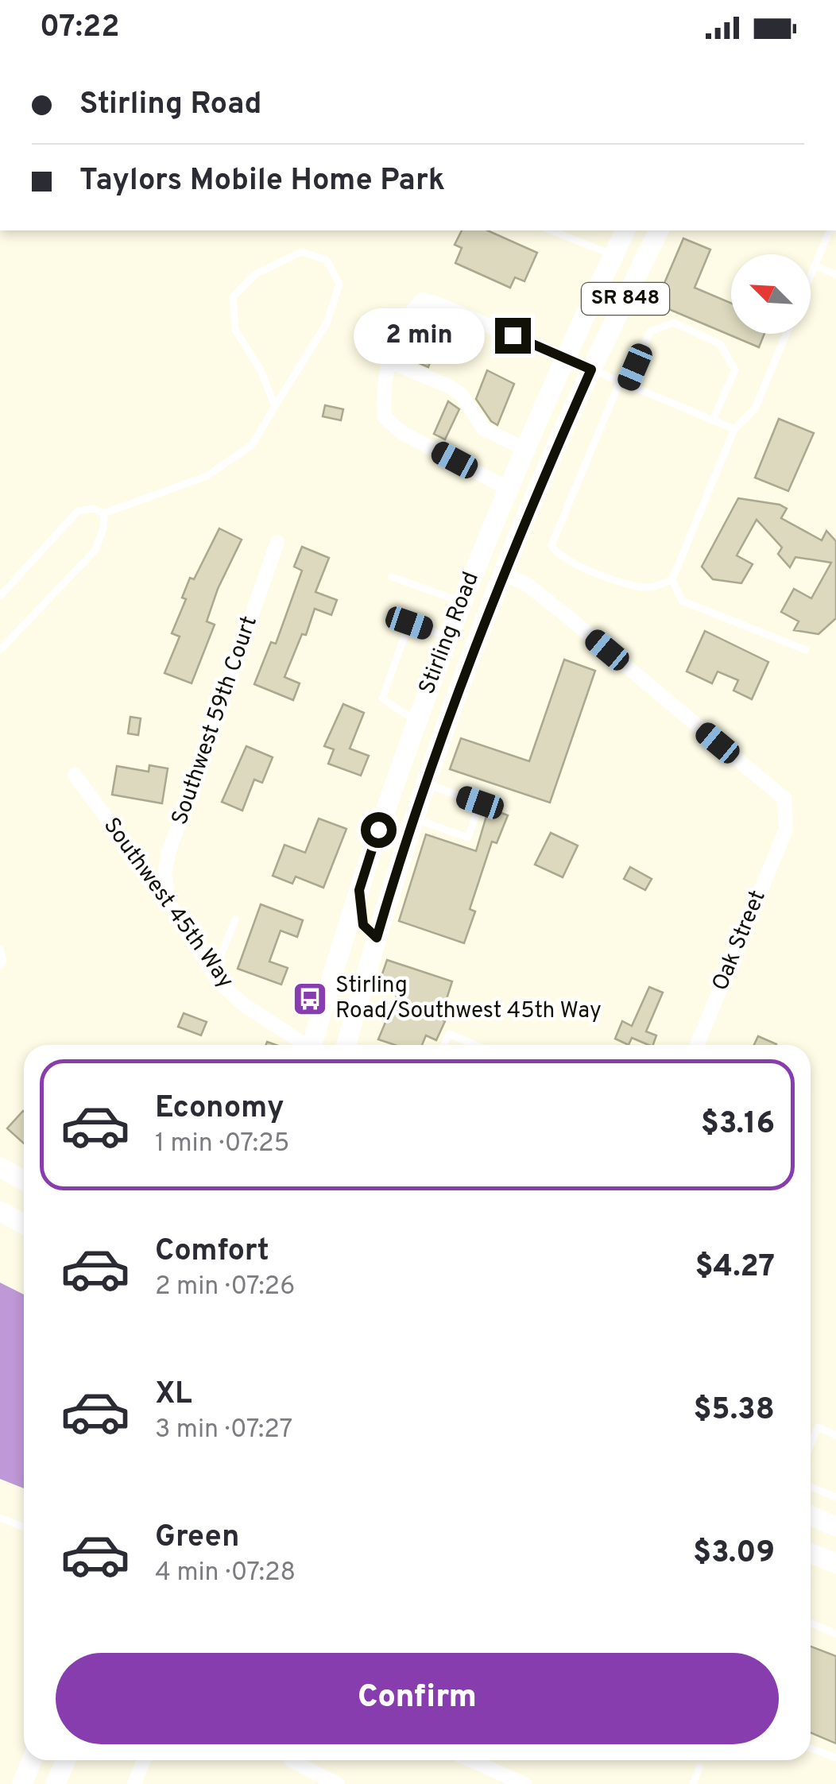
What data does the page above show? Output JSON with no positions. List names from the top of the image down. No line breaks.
{"streets":{"main road":["SR 848","Stirling Road"],"street":["Southwest 59th Court","Southwest 45th Way","Oak Street"]},"crossings":[["Stirling Road","Oak Street"],["Southwest 59th Court","Southwest 45th Way"]],"places":{"bus stop":["Stirling Road/Southwest 45th Way"]},"north":"top left","page":{"status":"07:22","banner":["Stirling Road","Taylors Mobile Home Park"],"bubble":"2 min","list":[{"name":"Economy","note":"1 min · 07:25","value":"$3.16"},{"name":"Comfort","note":"2 min · 07:26","value":"$4.27"},{"name":"XL","note":"3 min · 07:27","value":"$5.38"},{"name":"Green","note":"4 min · 07:28","value":"$3.09"}],"buttons":"Confirm"}}
